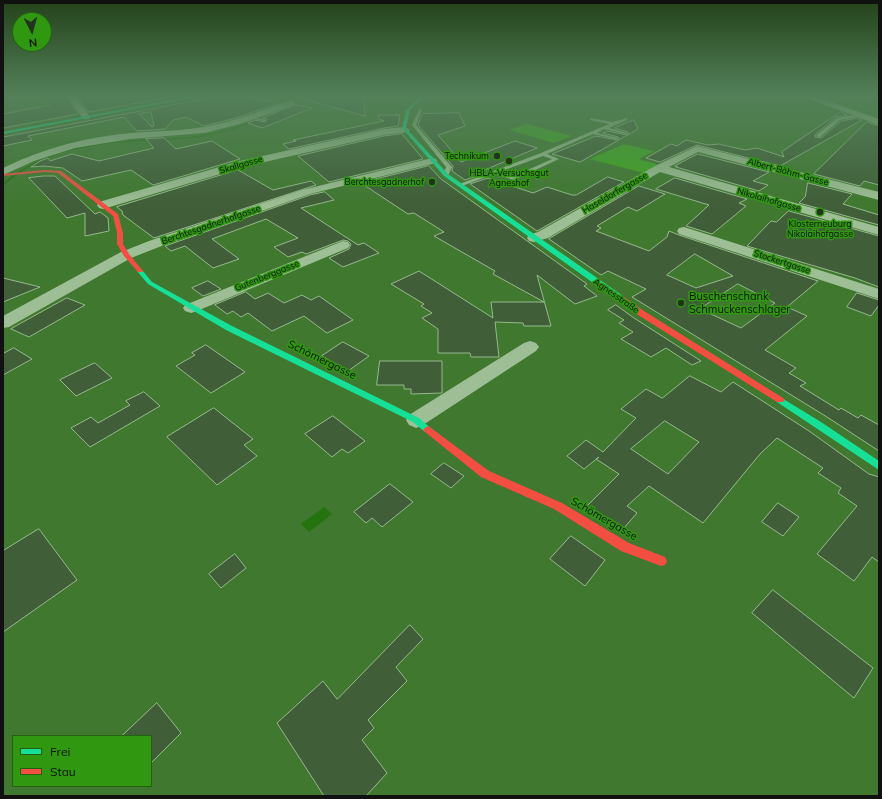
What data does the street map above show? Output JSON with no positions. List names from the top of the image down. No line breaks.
{"streets":{"street":["Skallgasse","Albert-Böhm-Gasse","Haseldorfergasse","Nikolaihofgasse","Berchtesgadnerhofgasse","Stockertgasse","Gutenberggasse","Agnesstraße","Schömergasse"]},"crossings":[["Skallgasse","Schömergasse"],["Albert-Böhm-Gasse","Haseldorfergasse"],["Haseldorfergasse","Nikolaihofgasse"],["Haseldorfergasse","Agnesstraße"],["Berchtesgadnerhofgasse","Agnesstraße"],["Berchtesgadnerhofgasse","Schömergasse"],["Gutenberggasse","Schömergasse"]],"places":["Technikum","HBLA-Versuchsgut Agneshof","Berchtesgadnerhof","Klosterneuburg Nikolaihofgasse","Buschenschank Schmuckenschlager"],"legend":["Frei","Stau"],"north":"bottom"}
